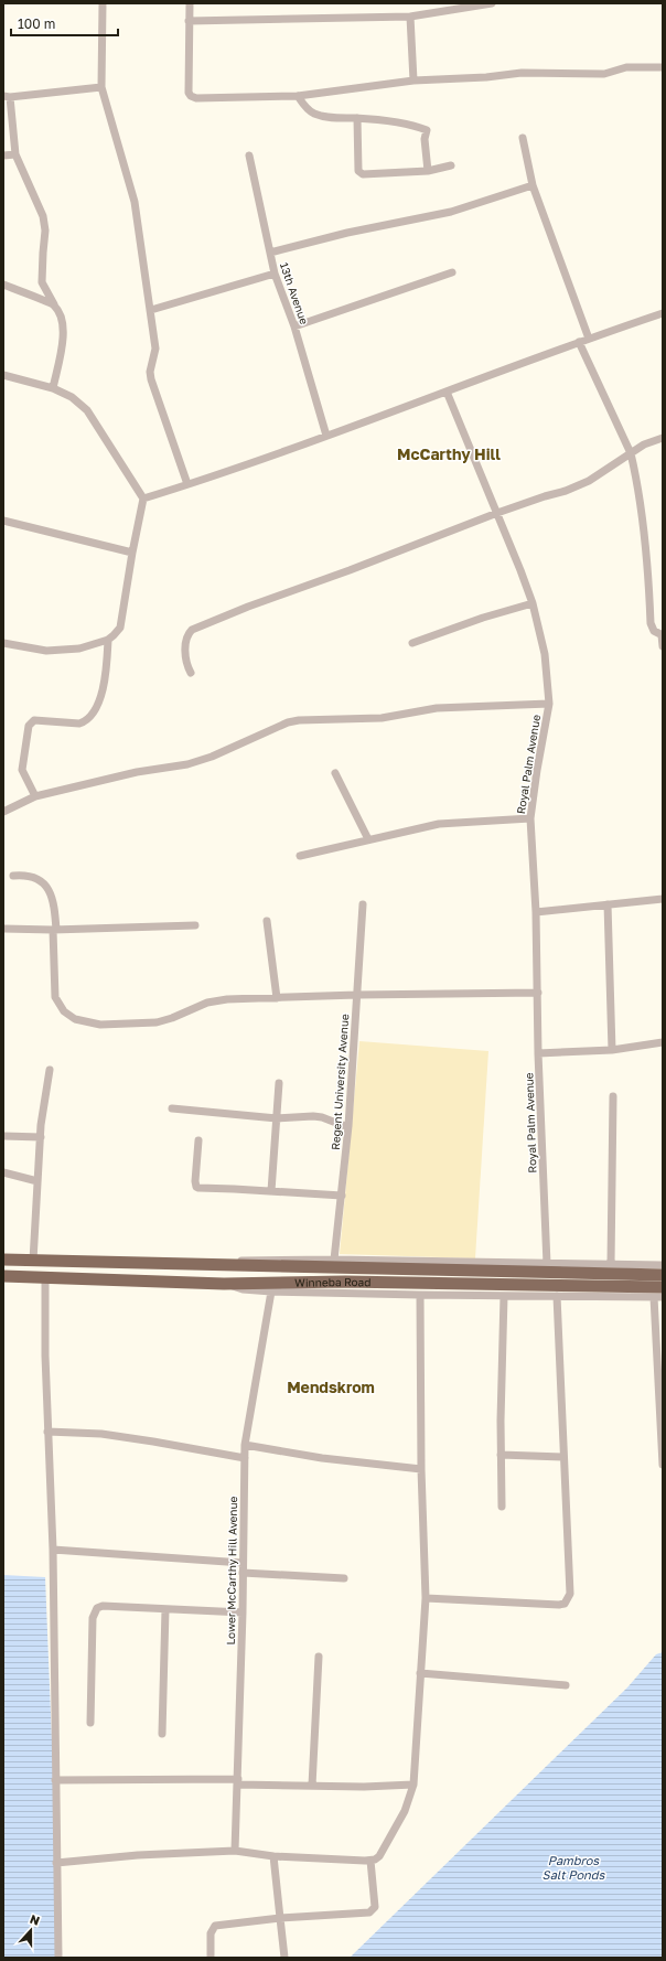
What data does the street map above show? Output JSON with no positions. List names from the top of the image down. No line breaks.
{"streets":{"highway":["Winneba Road"],"street":["13th Avenue","Royal Palm Avenue","Regent University Avenue","Lower McCarthy Hill Avenue"]},"districts":["McCarthy Hill","Mendskrom"],"water":["Pambros Salt Ponds"],"scale_bar":"100 m","north":"top"}
